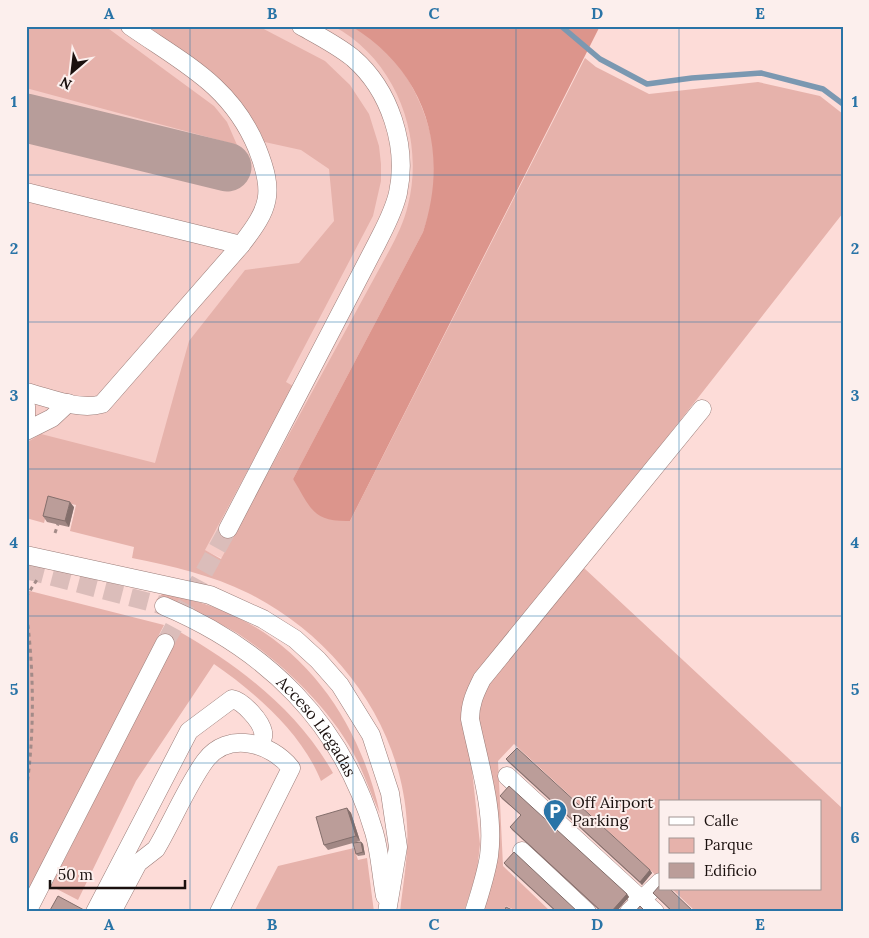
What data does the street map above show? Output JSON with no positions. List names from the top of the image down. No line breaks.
{"streets":{"street":["Acceso Llegadas"]},"places":{"parking":["Off Airport Parking"]},"legend":["Calle","Parque","Edificio"],"scale_bar":"50 m","north":"bottom left","grid":{"columns":["A","B","C","D","E"],"rows":["1","2","3","4","5","6"]}}
